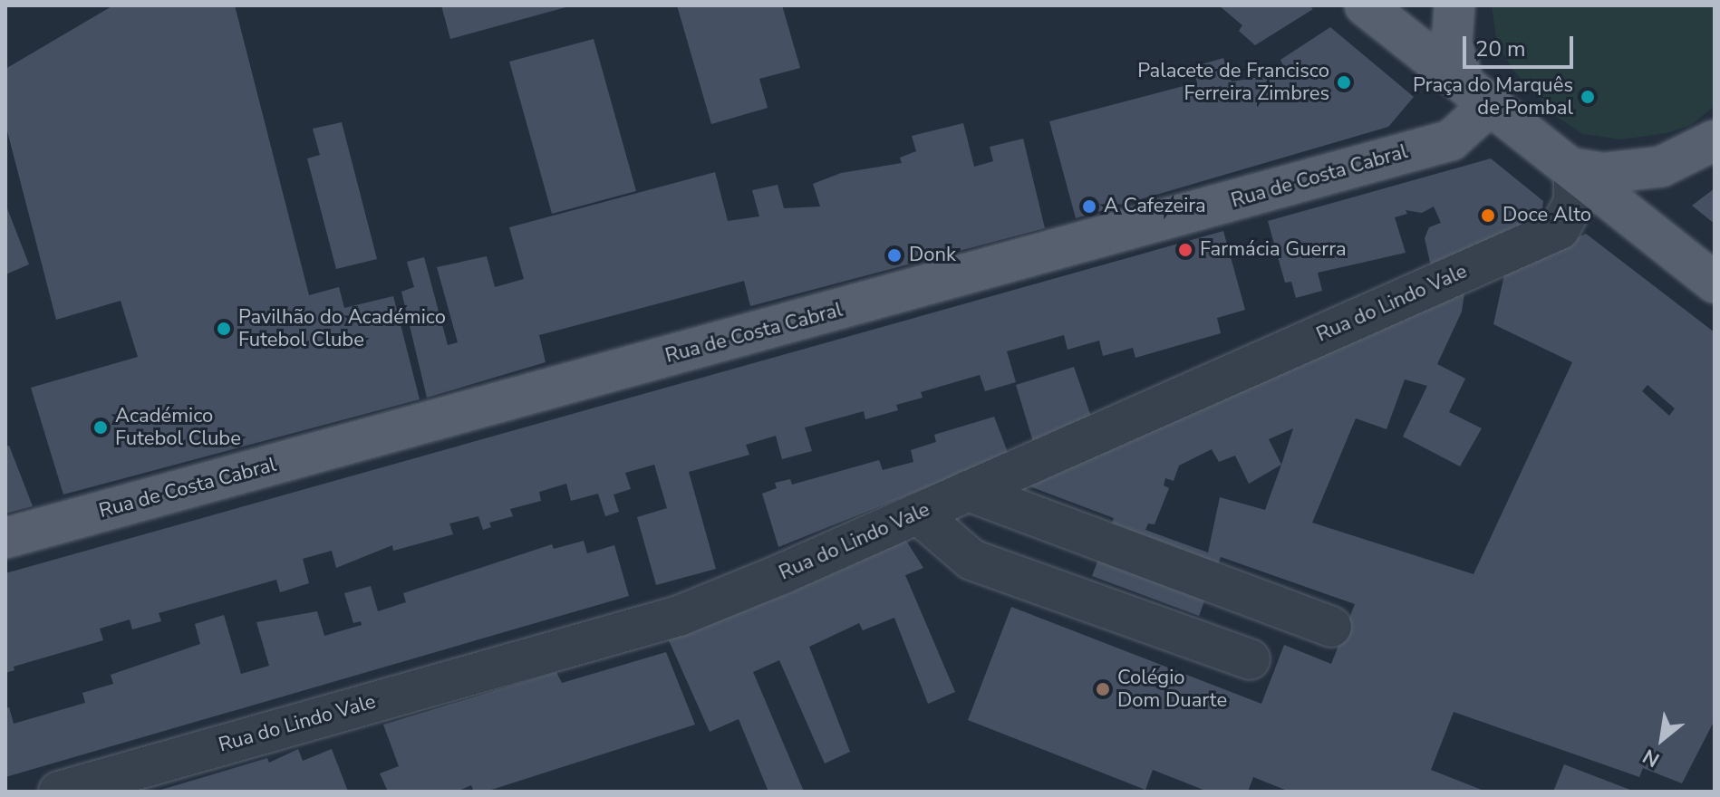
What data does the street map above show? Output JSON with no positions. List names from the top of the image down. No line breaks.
{"streets":{"main road":["Rua de Costa Cabral"],"street":["Rua do Lindo Vale"]},"places":["Palacete de Francisco Ferreira Zimbres","Praça do Marquês de Pombal","A Cafezeira","Doce Alto","Farmácia Guerra","Donk","Pavilhão do Académico Futebol Clube","Académico Futebol Clube","Colégio Dom Duarte"],"scale_bar":"20 m","north":"bottom left"}
